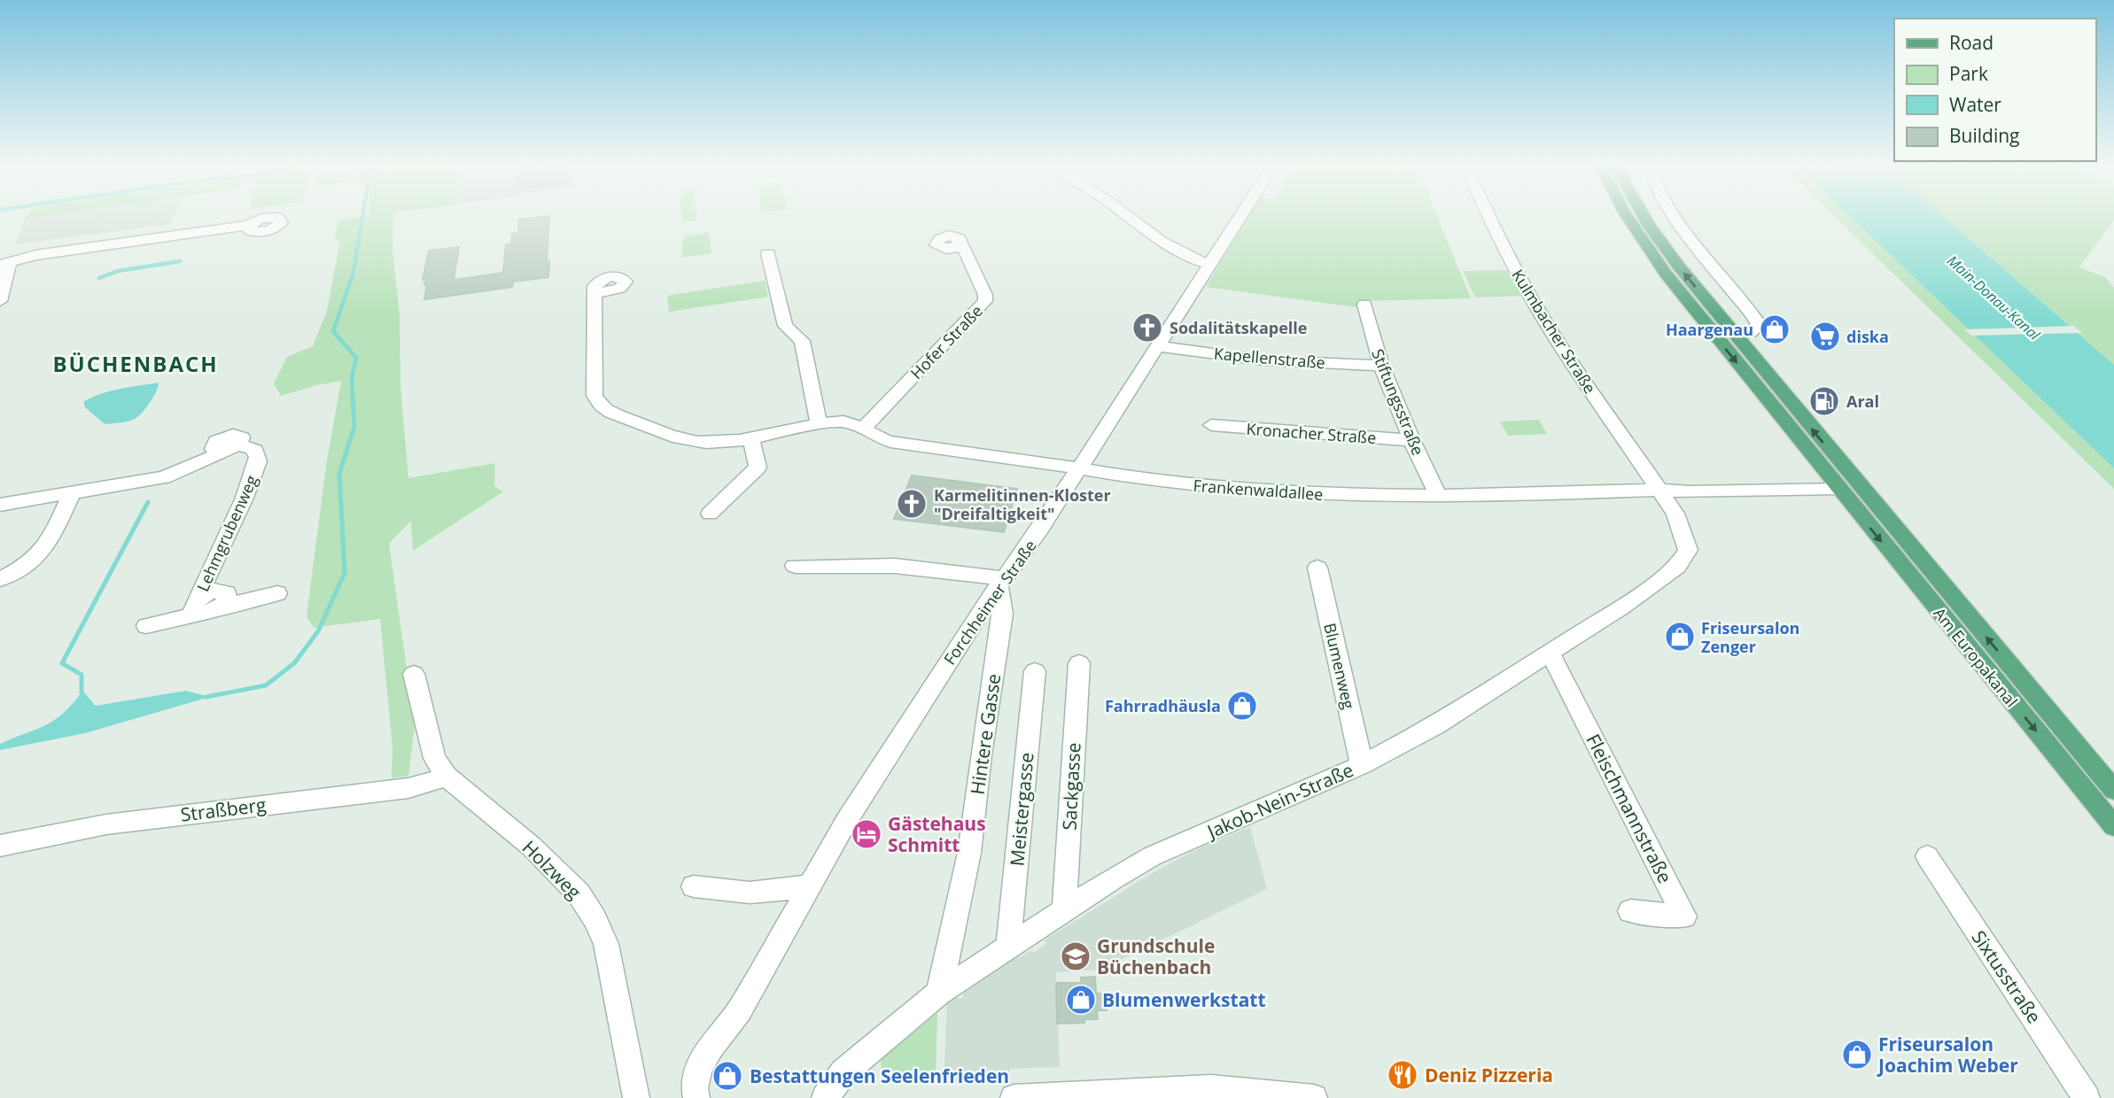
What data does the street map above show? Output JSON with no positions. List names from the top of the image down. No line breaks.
{"streets":{"main road":["Am Europakanal"],"street":["Kulmbacher Straße","Hofer Straße","Kapellenstraße","Stiftungsstraße","Kronacher Straße","Frankenwaldallee","Lehmgrubenweg","Forchheimer Straße","Blumenweg","Hintere Gasse","Sackgasse","Jakob-Nein-Straße","Fleischmannstraße","Straßberg","Meistergasse","Holzweg","Sixtusstraße"]},"crossings":[["Kulmbacher Straße","Frankenwaldallee"],["Kulmbacher Straße","Jakob-Nein-Straße"],["Hofer Straße","Frankenwaldallee"],["Kapellenstraße","Stiftungsstraße"],["Kapellenstraße","Forchheimer Straße"],["Stiftungsstraße","Kronacher Straße"],["Stiftungsstraße","Frankenwaldallee"],["Frankenwaldallee","Forchheimer Straße"],["Frankenwaldallee","Am Europakanal"],["Frankenwaldallee","Jakob-Nein-Straße"],["Forchheimer Straße","Hintere Gasse"],["Blumenweg","Jakob-Nein-Straße"],["Hintere Gasse","Jakob-Nein-Straße"],["Sackgasse","Jakob-Nein-Straße"],["Jakob-Nein-Straße","Fleischmannstraße"],["Jakob-Nein-Straße","Meistergasse"],["Straßberg","Holzweg"]],"districts":["BÜCHENBACH"],"water":["Main-Donau-Kanal"],"places":{"church":["Sodalitätskapelle","Karmelitinnen-Kloster \"Dreifaltigkeit\""],"shop":["Haargenau","Friseursalon Zenger","Fahrradhäusla","Blumenwerkstatt","Friseursalon Joachim Weber","Bestattungen Seelenfrieden"],"supermarket":["diska"],"fuel station":["Aral"],"hotel":["Gästehaus Schmitt"],"school or university":["Grundschule Büchenbach"],"restaurant":["Deniz Pizzeria"]},"legend":["Road","Park","Water","Building"]}
